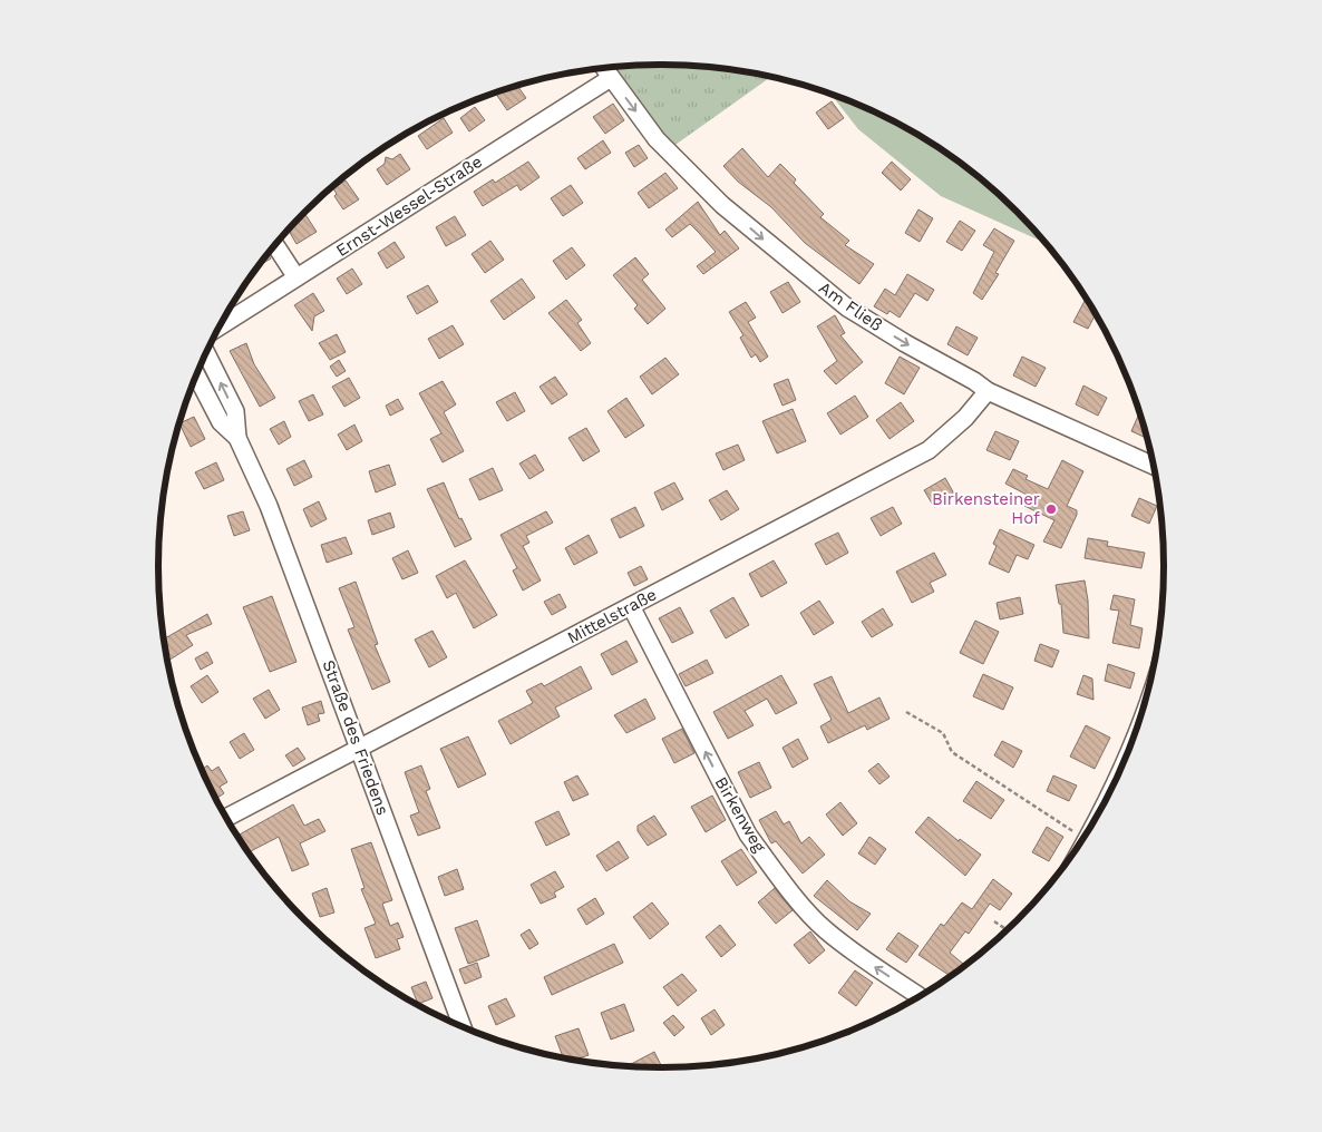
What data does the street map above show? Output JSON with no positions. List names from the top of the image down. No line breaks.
{"streets":{"street":["Ernst-Wessel-Straße","Am Fließ","Mittelstraße","Straße des Friedens","Birkenweg"]},"crossings":[["Ernst-Wessel-Straße","Am Fließ"],["Am Fließ","Mittelstraße"],["Mittelstraße","Straße des Friedens"],["Mittelstraße","Birkenweg"]],"one_way":["Am Fließ","Birkenweg"],"places":["Birkensteiner Hof"]}
